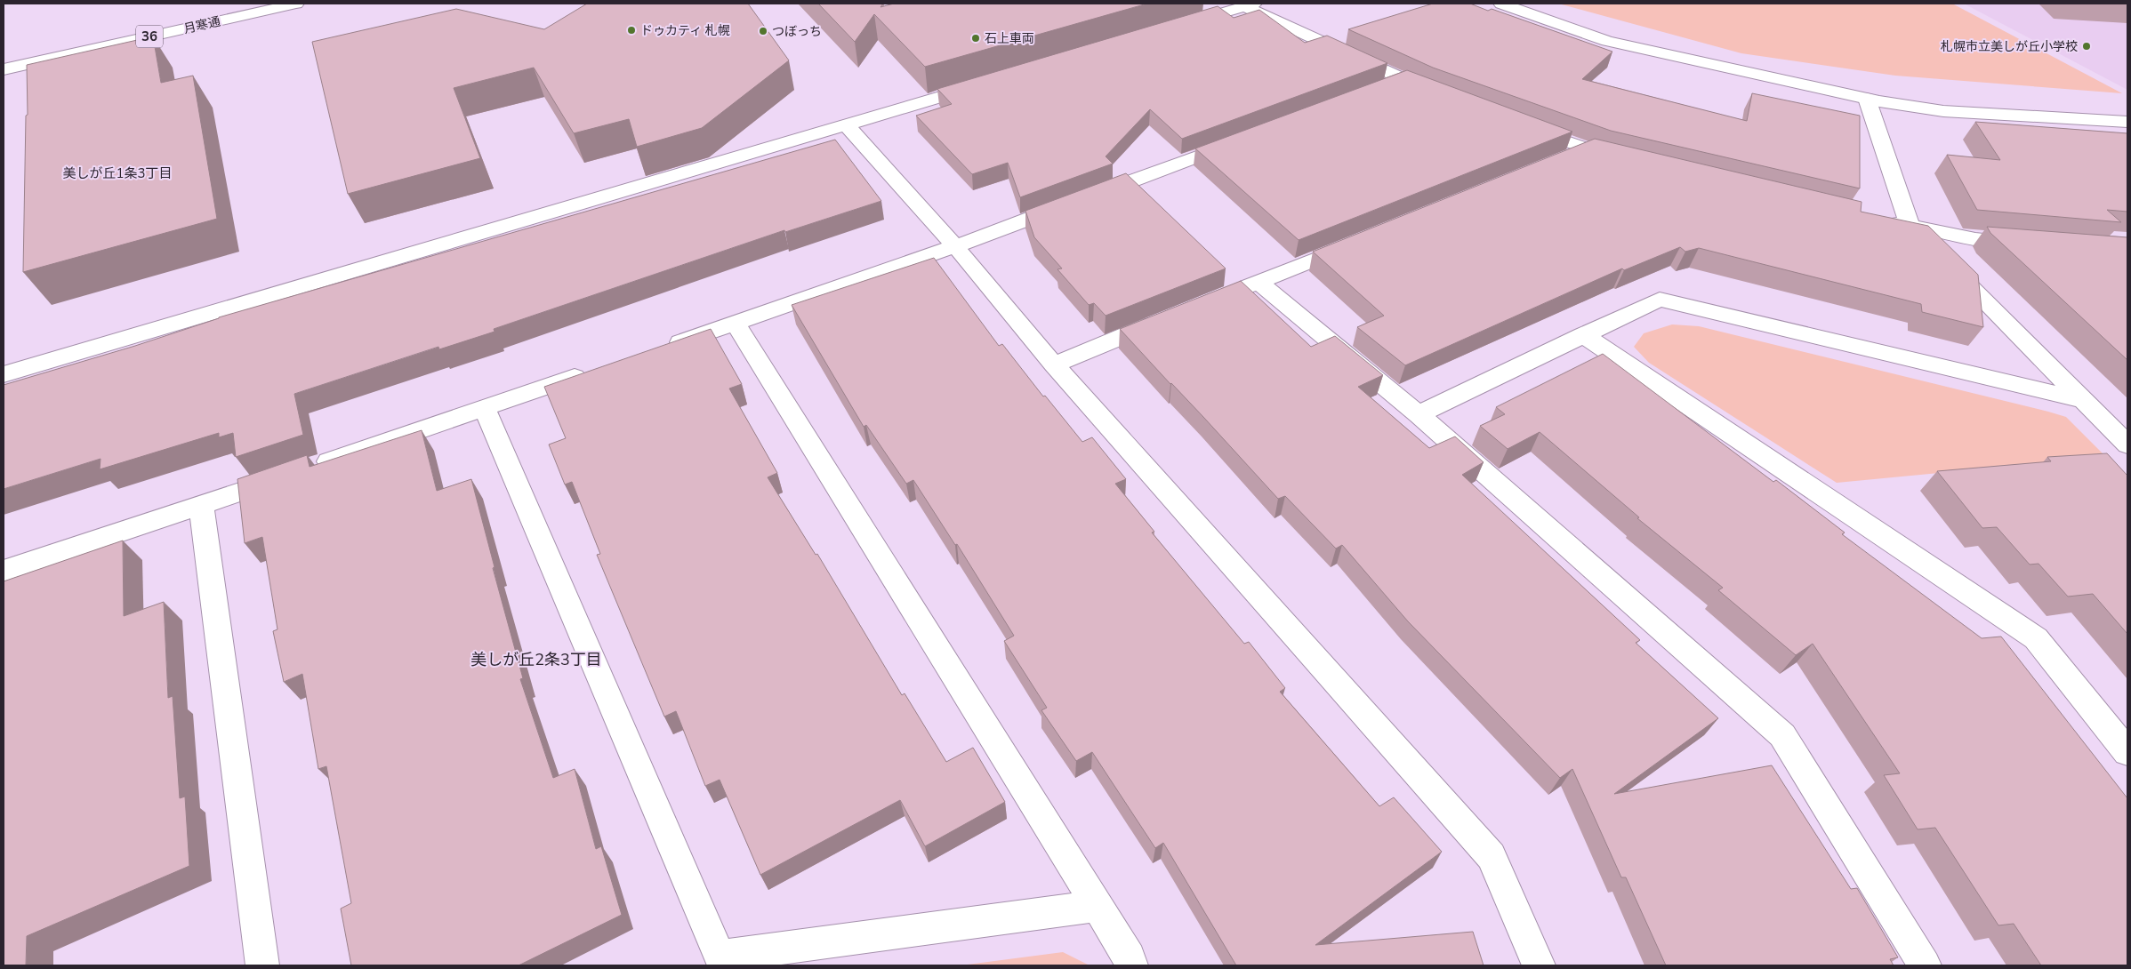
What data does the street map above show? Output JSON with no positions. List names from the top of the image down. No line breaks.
{"streets":{"main road":["月寒通","36"]},"districts":["美しが丘1条3丁目","美しが丘2条3丁目"],"places":["ドゥカティ 札幌","つぼっち","石上車両","札幌市立美しが丘小学校"]}
